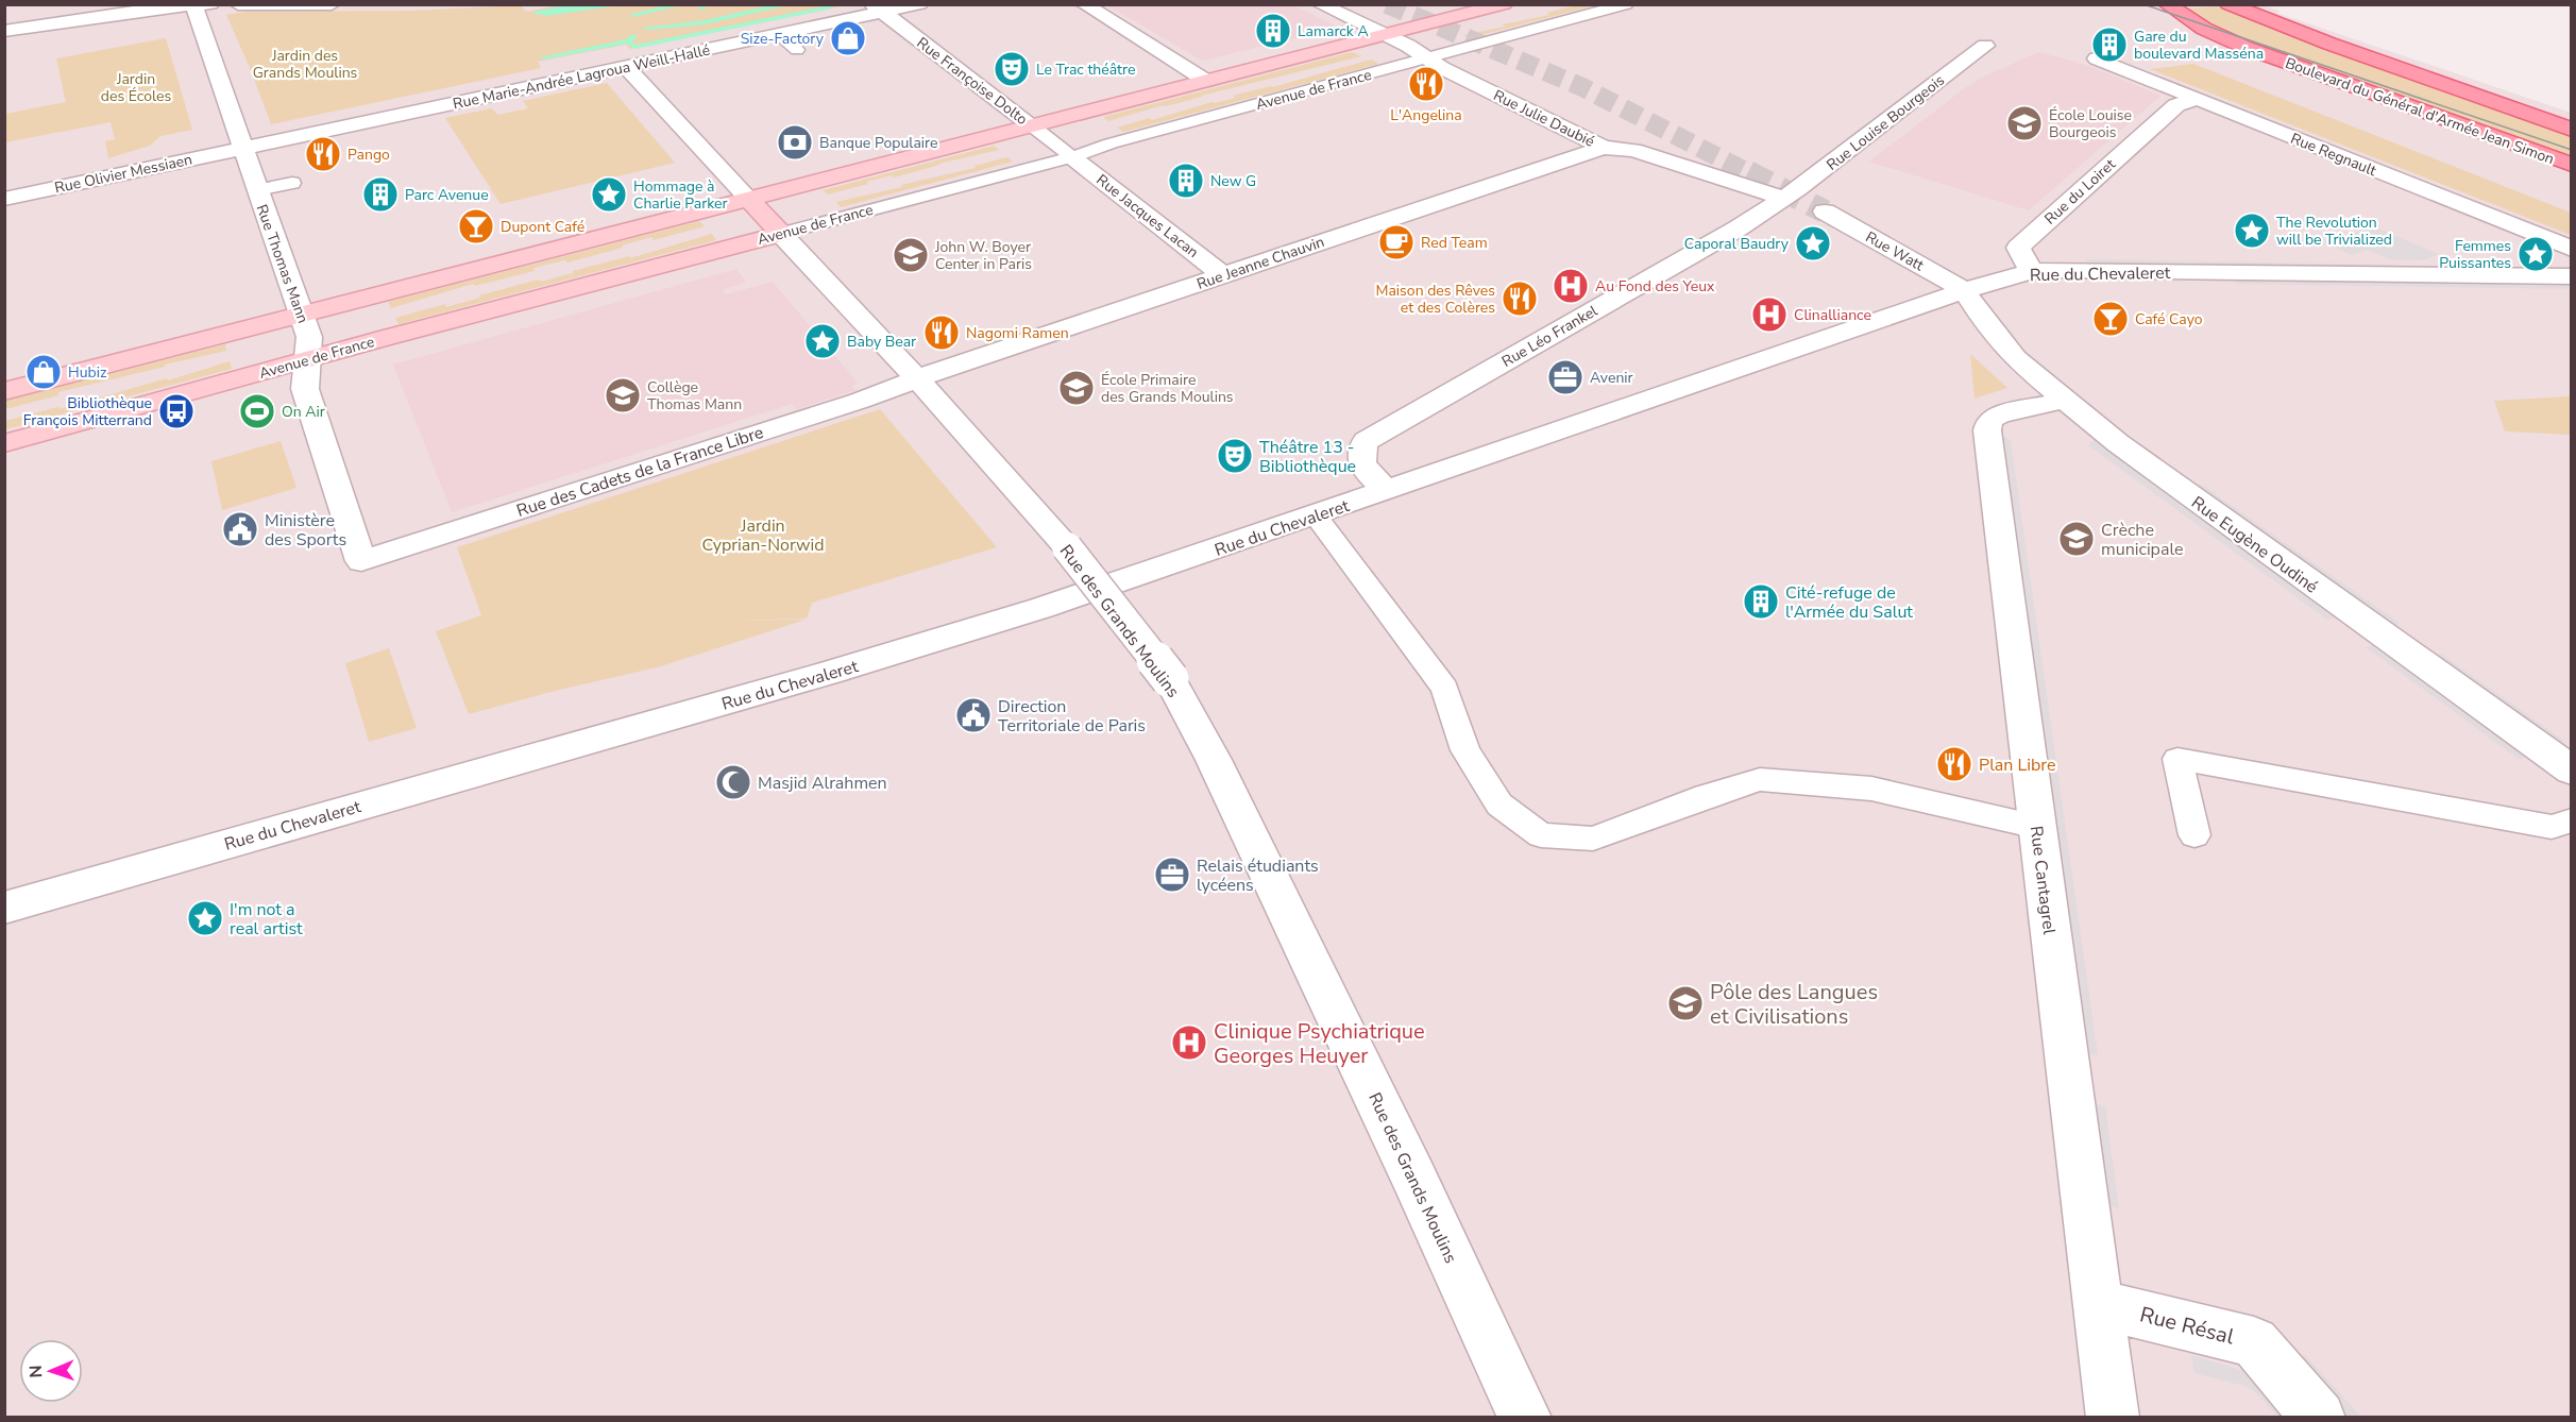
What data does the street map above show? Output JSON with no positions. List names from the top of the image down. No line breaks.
{"streets":{"main road":["Boulevard du Général d'Armée Jean Simon"],"street":["Rue Marie-Andrée Lagroua Weill-Hallé","Rue Françoise Dolto","Avenue de France","Rue Julie Daubié","Rue Louise Bourgeois","Rue Regnault","Rue Olivier Messiaen","Rue du Loiret","Rue Jacques Lacan","Rue Watt","Rue Jeanne Chauvin","Rue Thomas Mann","Rue du Chevaleret","Rue Léo Frankel","Rue des Cadets de la France Libre","Rue Eugène Oudiné","Rue des Grands Moulins","Rue Cantagrel","Rue Résal"]},"crossings":[["Rue Marie-Andrée Lagroua Weill-Hallé","Rue Françoise Dolto"],["Rue Marie-Andrée Lagroua Weill-Hallé","Rue Olivier Messiaen"],["Rue Marie-Andrée Lagroua Weill-Hallé","Rue Thomas Mann"],["Rue Marie-Andrée Lagroua Weill-Hallé","Rue des Grands Moulins"],["Rue Françoise Dolto","Avenue de France"],["Rue Françoise Dolto","Rue Jacques Lacan"],["Avenue de France","Rue Julie Daubié"],["Avenue de France","Rue Jacques Lacan"],["Avenue de France","Rue Thomas Mann"],["Avenue de France","Rue des Grands Moulins"],["Rue Julie Daubié","Rue Louise Bourgeois"],["Rue Julie Daubié","Rue Jeanne Chauvin"],["Rue Julie Daubié","Rue Léo Frankel"],["Rue Louise Bourgeois","Rue Léo Frankel"],["Rue Regnault","Rue du Loiret"],["Rue Olivier Messiaen","Rue Thomas Mann"],["Rue du Loiret","Rue du Chevaleret"],["Rue Jacques Lacan","Rue Jeanne Chauvin"],["Rue Watt","Rue du Chevaleret"],["Rue Watt","Rue Eugène Oudiné"],["Rue Jeanne Chauvin","Rue des Cadets de la France Libre"],["Rue Jeanne Chauvin","Rue des Grands Moulins"],["Rue Thomas Mann","Rue des Cadets de la France Libre"],["Rue du Chevaleret","Rue Léo Frankel"],["Rue du Chevaleret","Rue Eugène Oudiné"],["Rue des Cadets de la France Libre","Rue des Grands Moulins"],["Rue Eugène Oudiné","Rue Cantagrel"],["Rue Cantagrel","Rue Résal"]],"parks":["Jardin des Grands Moulins","Jardin des Écoles","Jardin Cyprian-Norwid"],"places":{"building":["Lamarck A","Gare du boulevard Masséna","New G","Parc Avenue","Cité-refuge de l'Armée du Salut"],"shop":["Size-Factory","Hubiz"],"theatre":["Le Trac théâtre","Théâtre 13 - Bibliothèque"],"restaurant":["L'Angelina","Pango","Maison des Rêves et des Colères","Nagomi Ramen","Plan Libre"],"school or university":["École Louise Bourgeois","John W. Boyer Center in Paris","École Primaire des Grands Moulins","Collège Thomas Mann","Crèche municipale","Pôle des Langues et Civilisations"],"bank":["Banque Populaire"],"place":["Hommage à Charlie Parker","The Revolution will be Trivialized","Caporal Baudry","Femmes Puissantes","Baby Bear","I'm not a real artist"],"bar":["Dupont Café","Café Cayo"],"cafe":["Red Team"],"hospital":["Au Fond des Yeux","Clinalliance","Clinique Psychiatrique Georges Heuyer"],"office":["Avenir","Relais étudiants lycéens"],"bus stop":["Bibliothèque François Mitterrand"],"sports":["On Air"],"public building":["Ministère des Sports","Direction Territoriale de Paris"],"mosque":["Masjid Alrahmen"]},"north":"left"}
